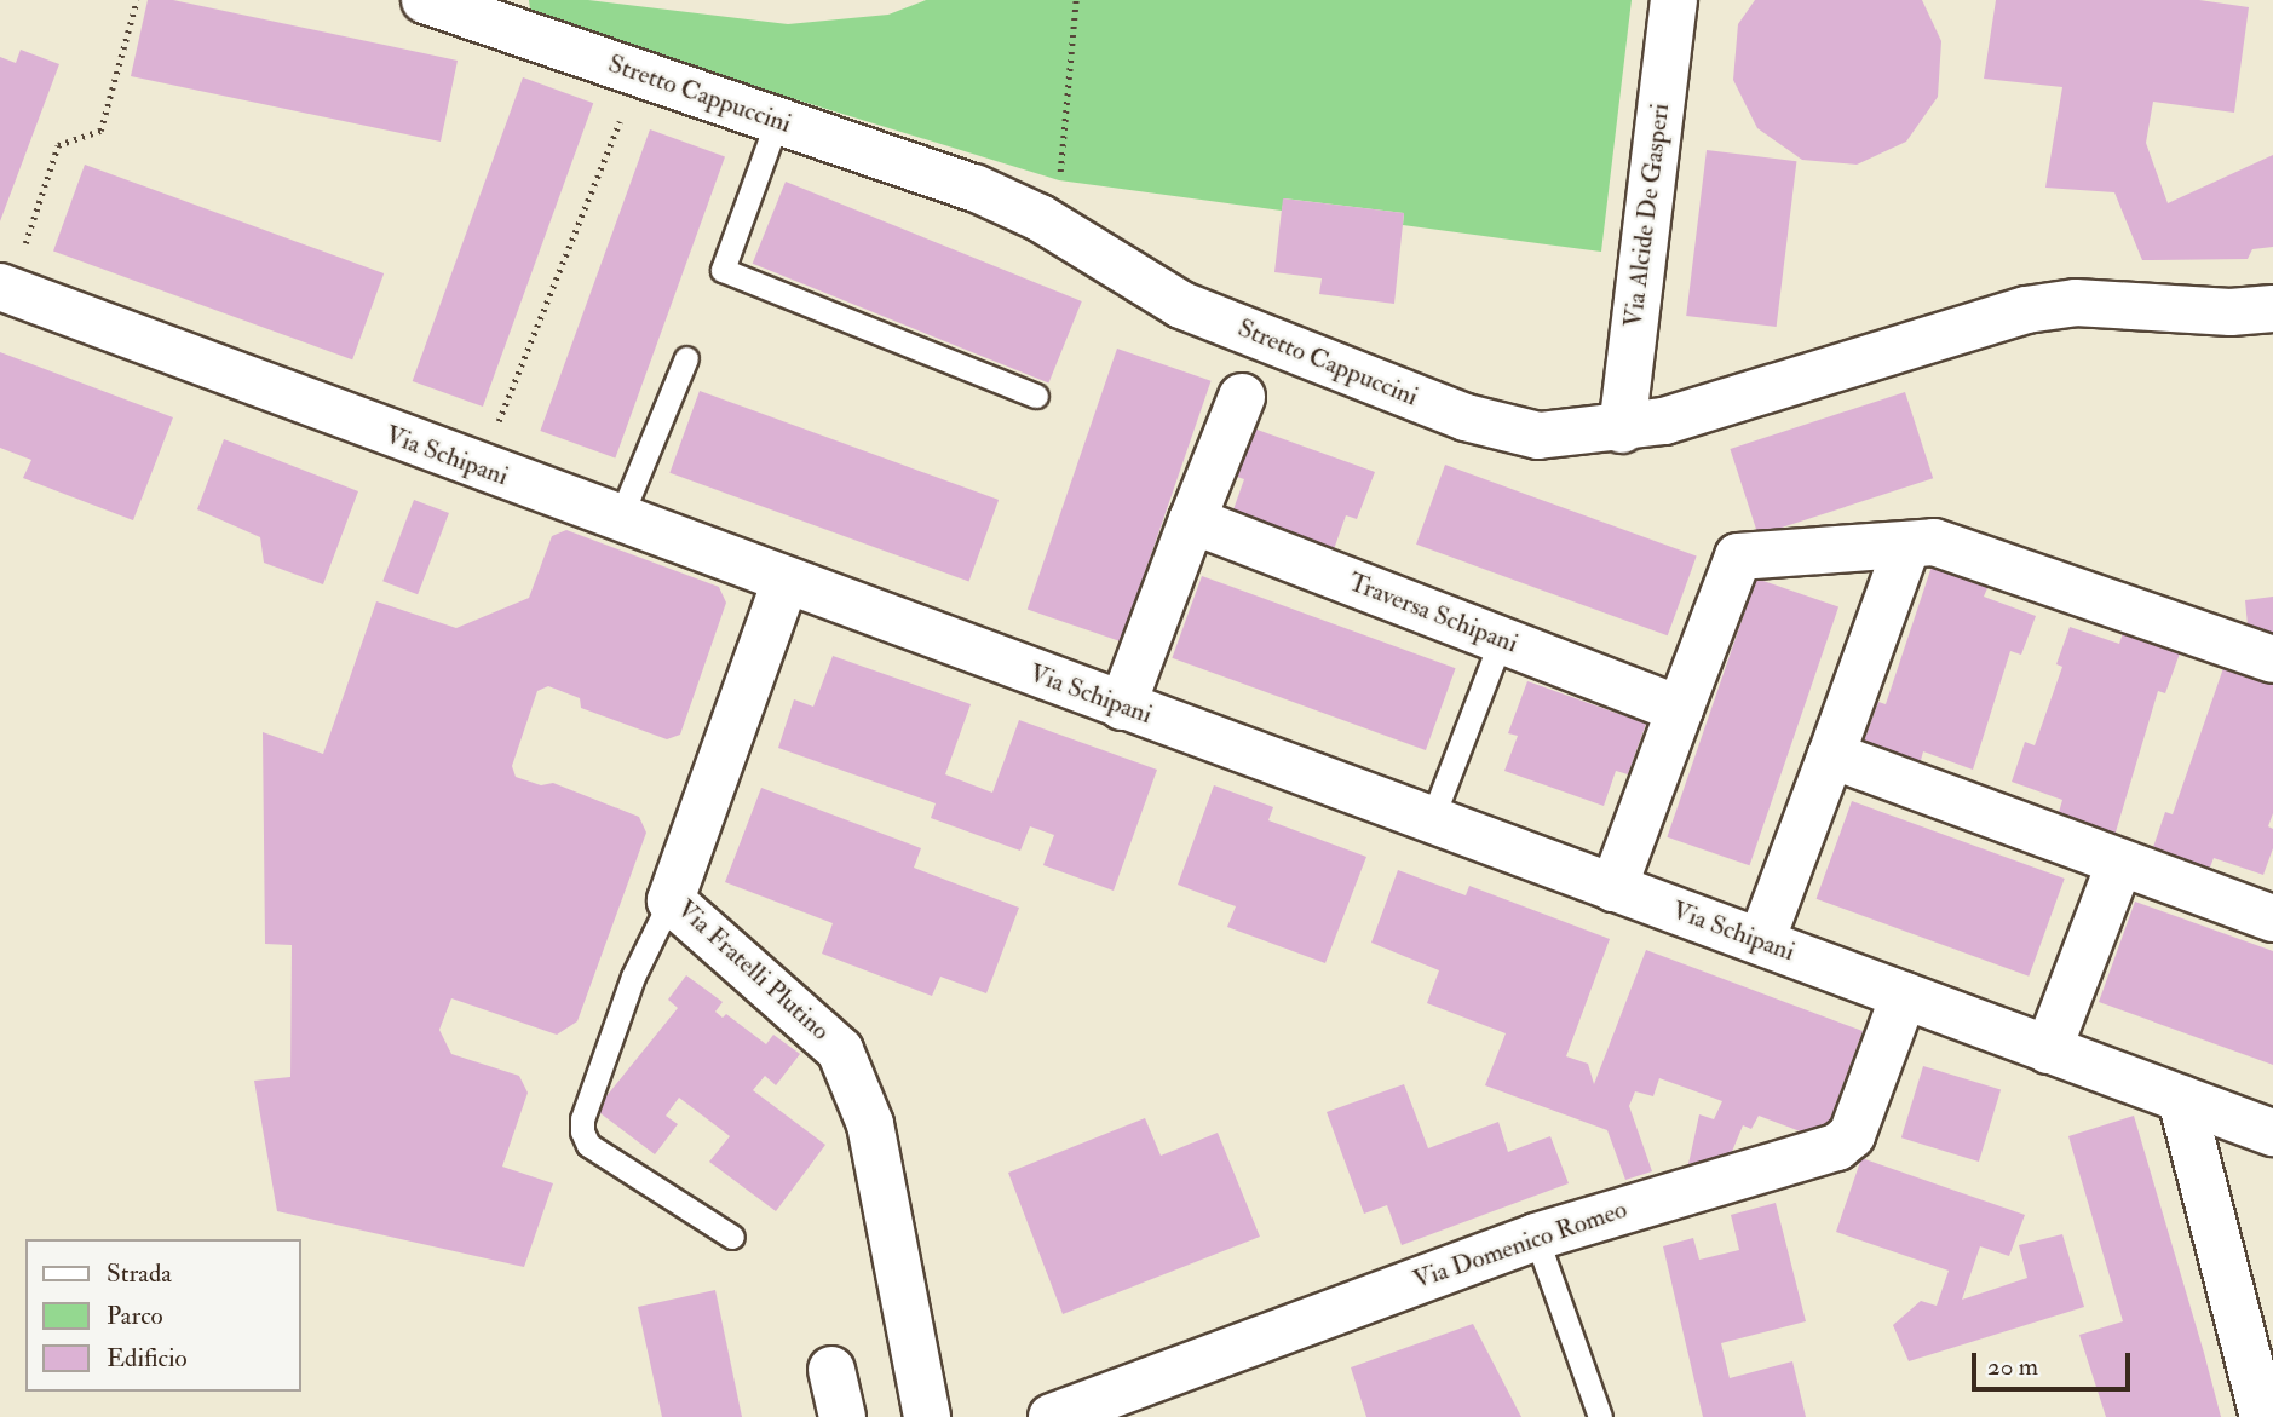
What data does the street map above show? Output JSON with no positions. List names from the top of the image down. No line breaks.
{"streets":{"street":["Stretto Cappuccini","Via Alcide De Gasperi","Via Schipani","Traversa Schipani","Via Fratelli Plutino","Via Domenico Romeo"]},"crossings":[["Stretto Cappuccini","Via Alcide De Gasperi"],["Via Schipani","Via Fratelli Plutino"],["Via Schipani","Via Domenico Romeo"]],"legend":["Strada","Parco","Edificio"],"scale_bar":"20 m"}
